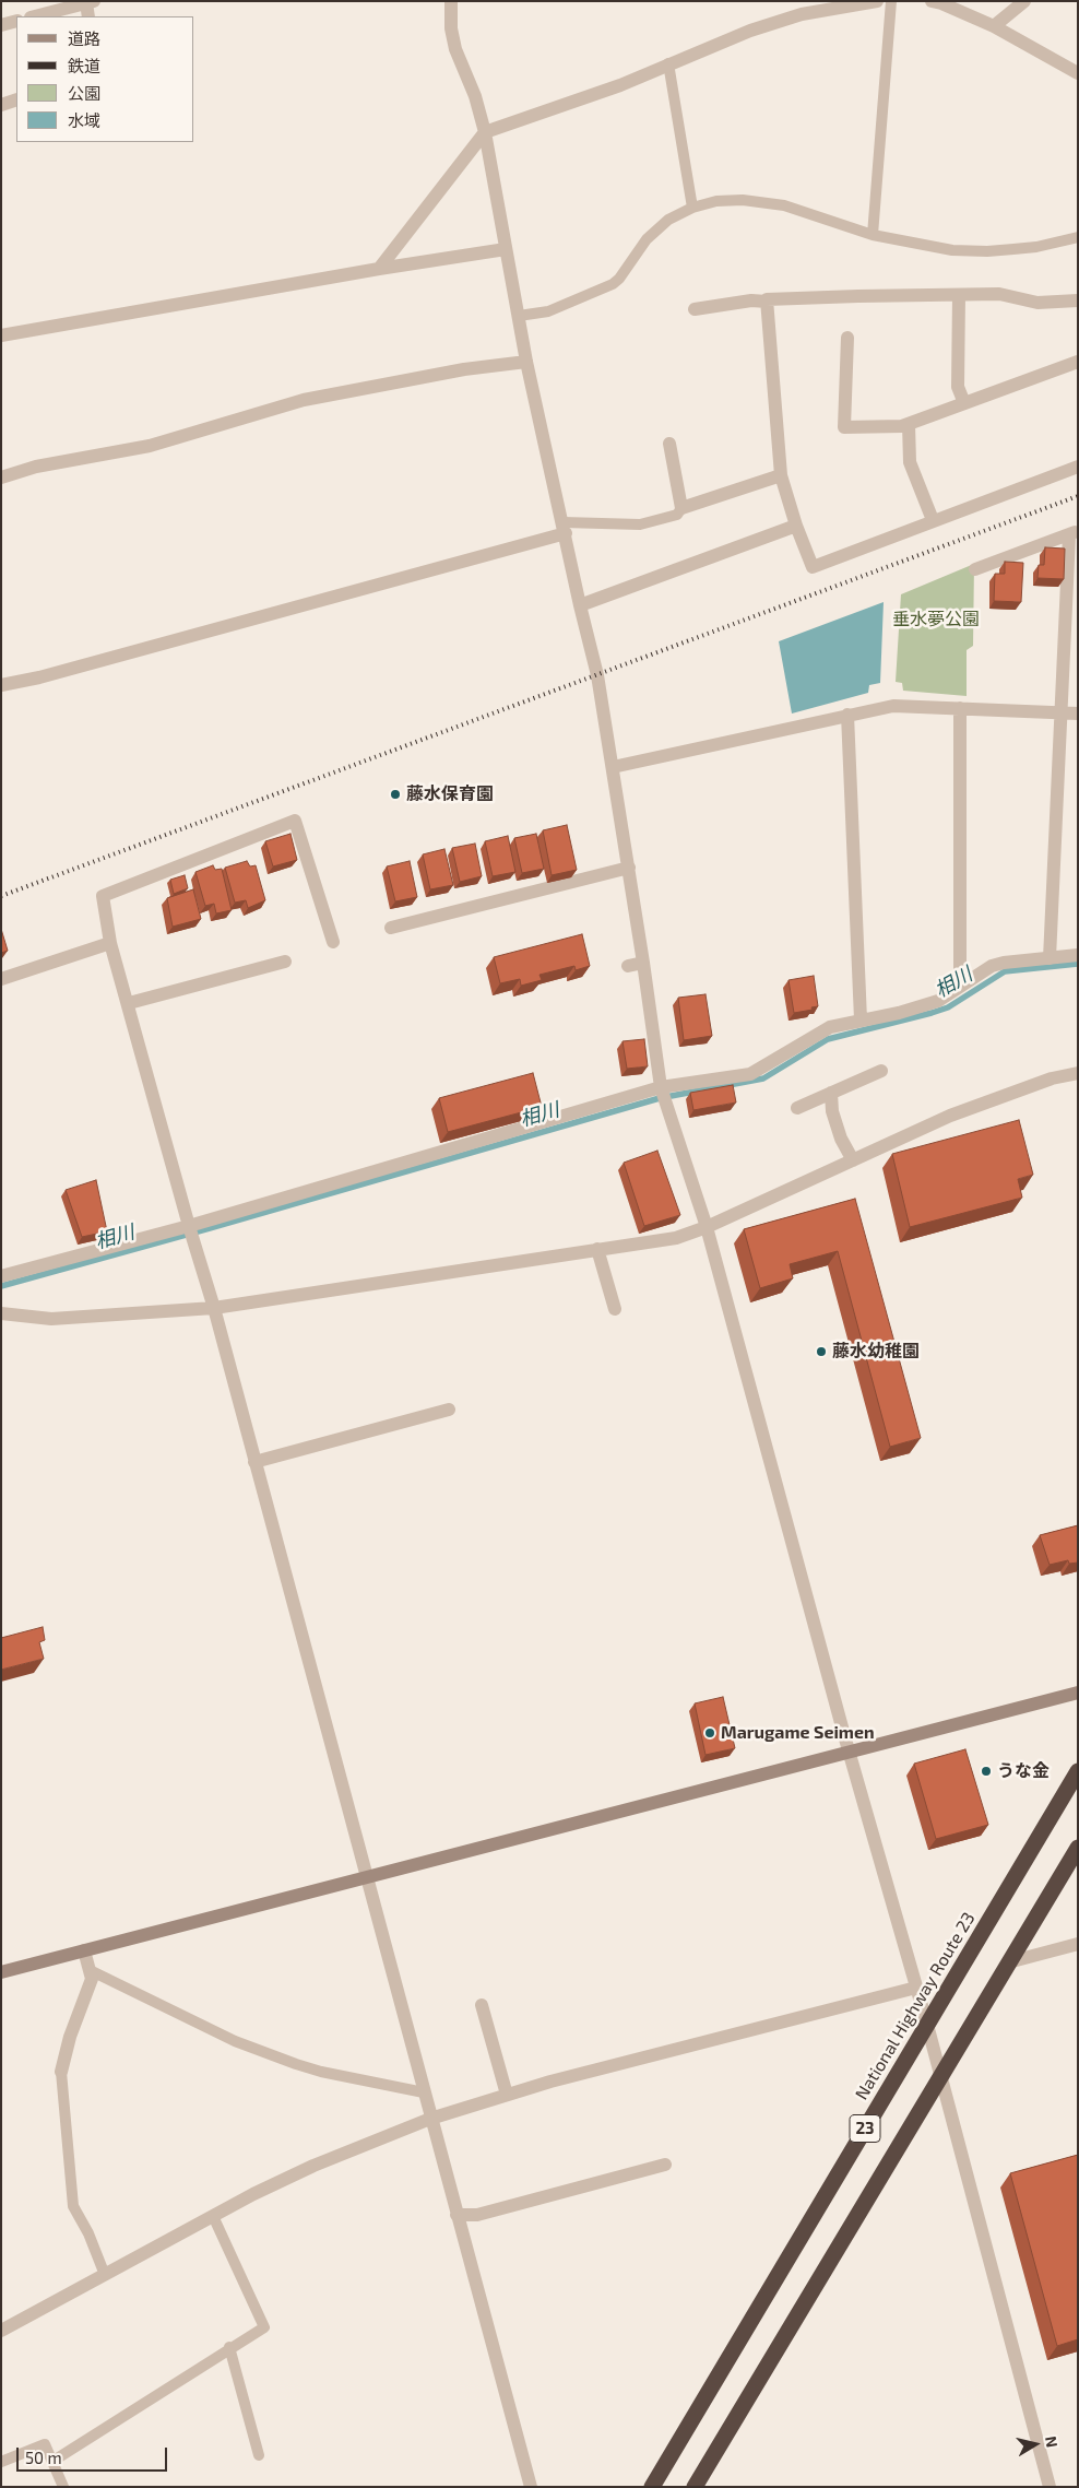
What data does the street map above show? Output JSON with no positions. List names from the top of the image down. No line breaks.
{"streets":{"highway":["National Highway Route 23","23"]},"water":["相川"],"parks":["垂水夢公園"],"places":["藤水保育園","藤水幼稚園","Marugame Seimen","うな金"],"legend":["道路","鉄道","公園","水域"],"scale_bar":"50 m","north":"right"}
